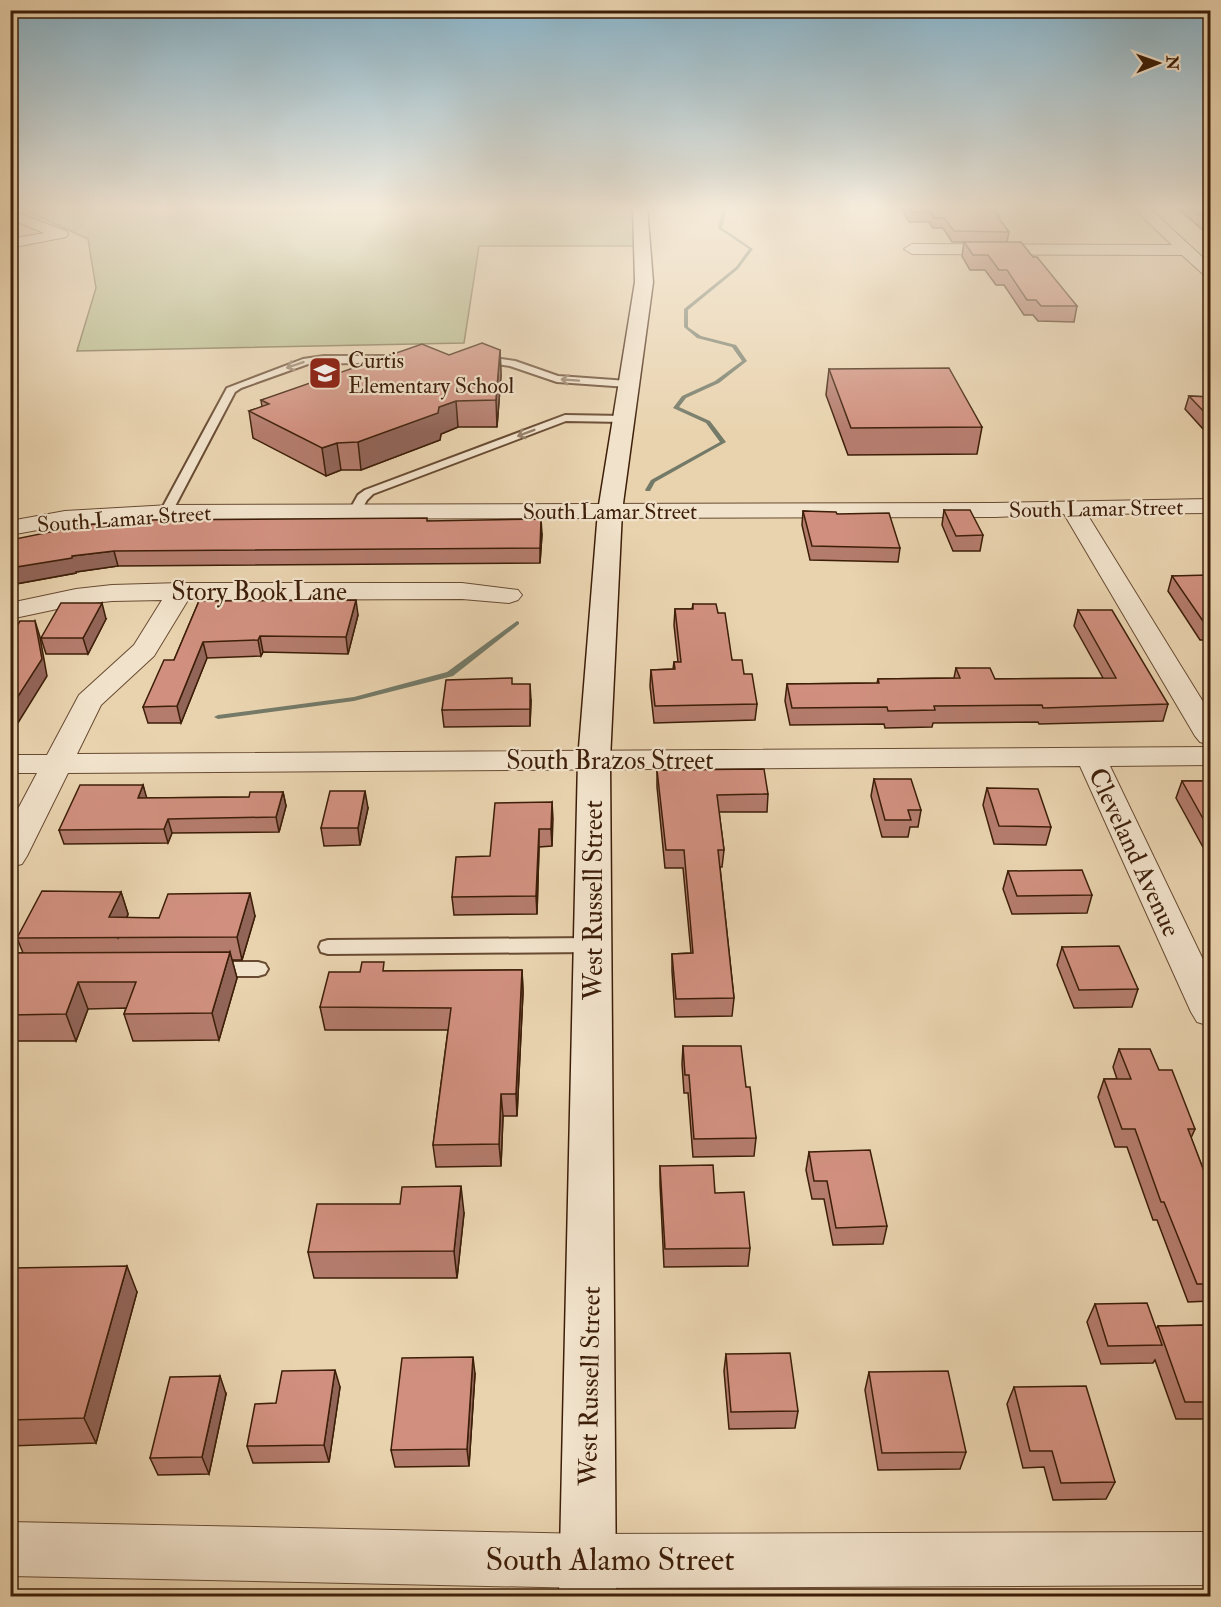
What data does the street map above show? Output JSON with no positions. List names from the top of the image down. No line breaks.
{"streets":{"street":["South Lamar Street","Story Book Lane","South Brazos Street","Cleveland Avenue","West Russell Street","South Alamo Street"]},"crossings":[["South Lamar Street","West Russell Street"],["South Brazos Street","Cleveland Avenue"],["South Brazos Street","West Russell Street"],["West Russell Street","South Alamo Street"]],"places":{"school or university":["Curtis Elementary School"]},"north":"right"}
